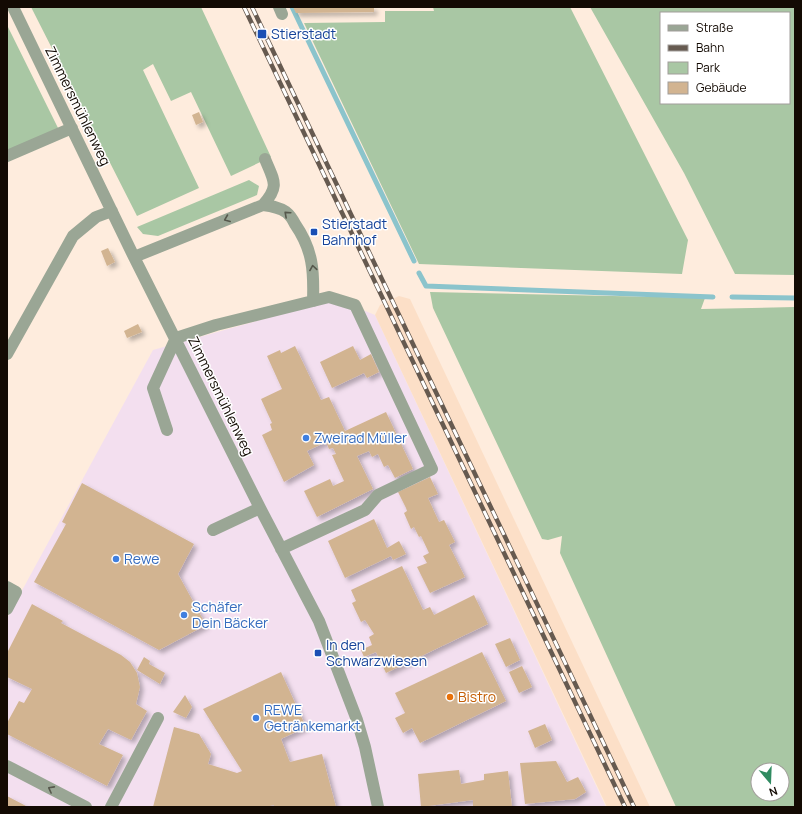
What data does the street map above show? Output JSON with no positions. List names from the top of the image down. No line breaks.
{"streets":{"street":["Zimmersmühlenweg"]},"places":{"transit":["Stierstadt","Stierstadt Bahnhof","In den Schwarzwiesen"],"other":["Zweirad Müller","Rewe","Schäfer Dein Bäcker","Bistro","REWE Getränkemarkt"]},"legend":["Straße","Bahn","Park","Gebäude"],"north":"bottom"}
